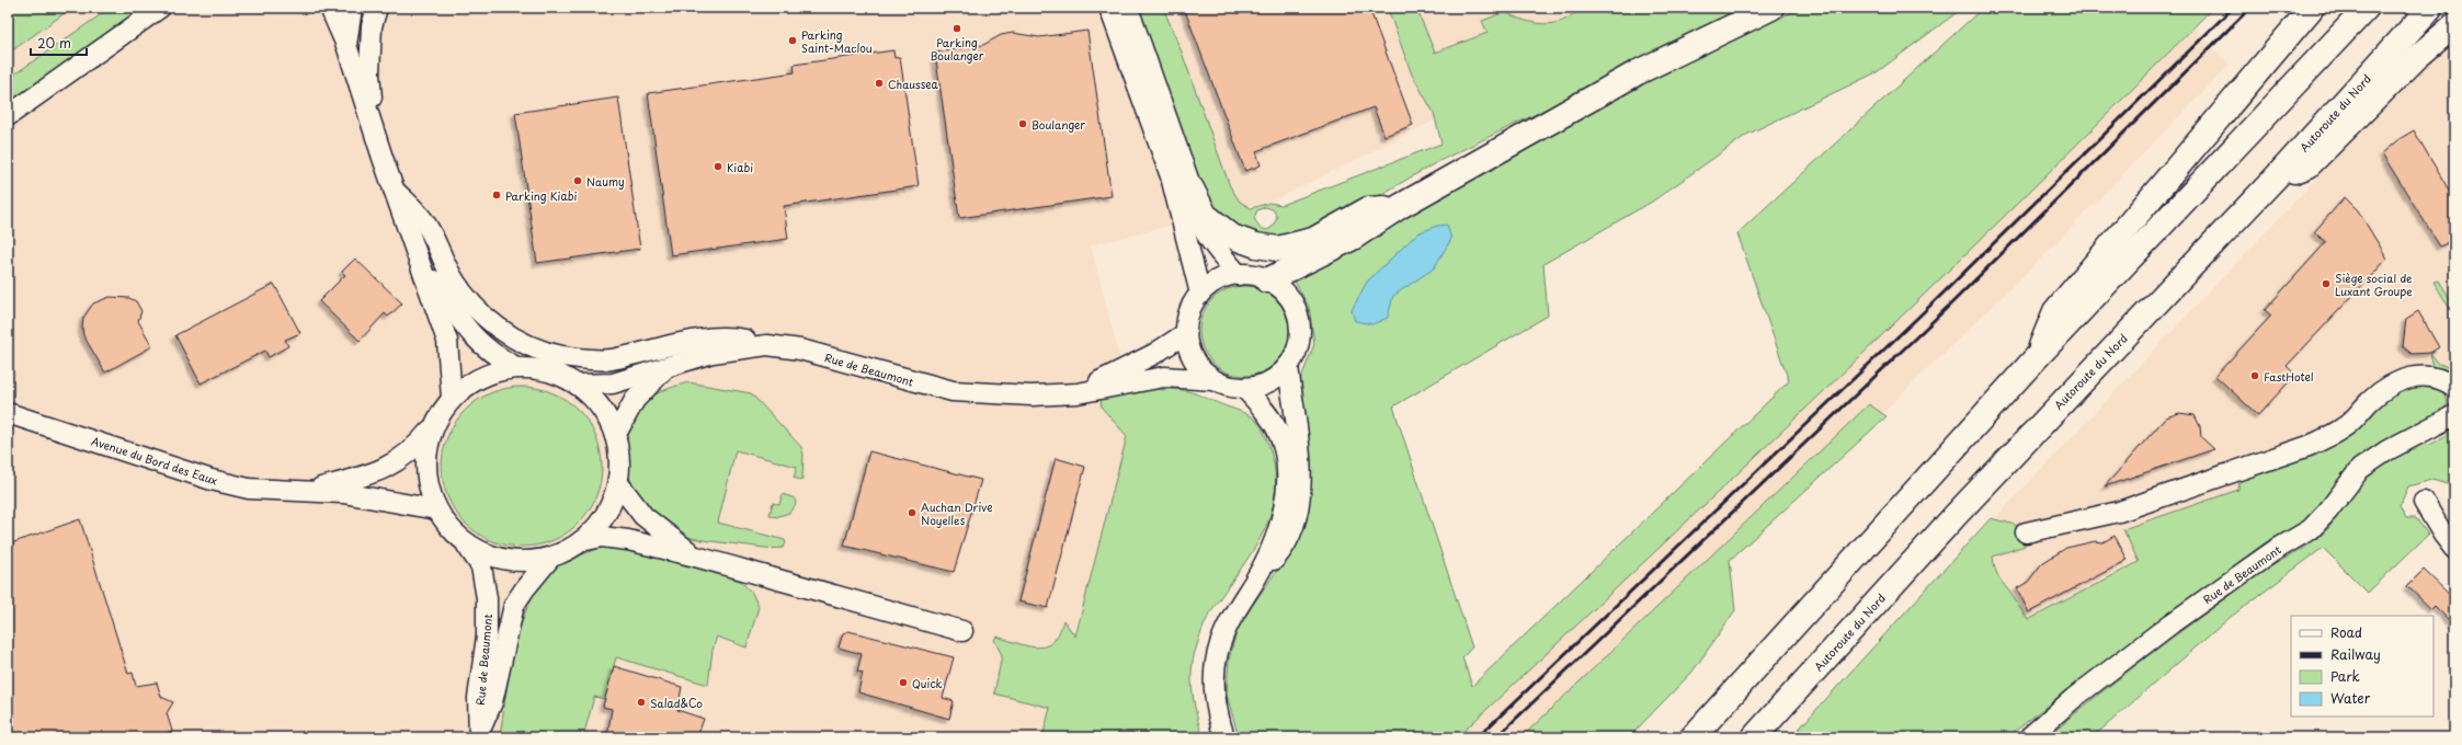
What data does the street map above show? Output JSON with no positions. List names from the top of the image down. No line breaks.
{"streets":{"highway":["Autoroute du Nord"],"street":["Rue de Beaumont","Avenue du Bord des Eaux"]},"places":["Parking Boulanger","Parking Saint-Maclou","Chaussea","Boulanger","Kiabi","Naumy","Parking Kiabi","Siège social de Luxant Groupe","FastHotel","Auchan Drive Noyelles","Quick","Salad&Co"],"legend":["Road","Railway","Park","Water"],"scale_bar":"20 m"}
